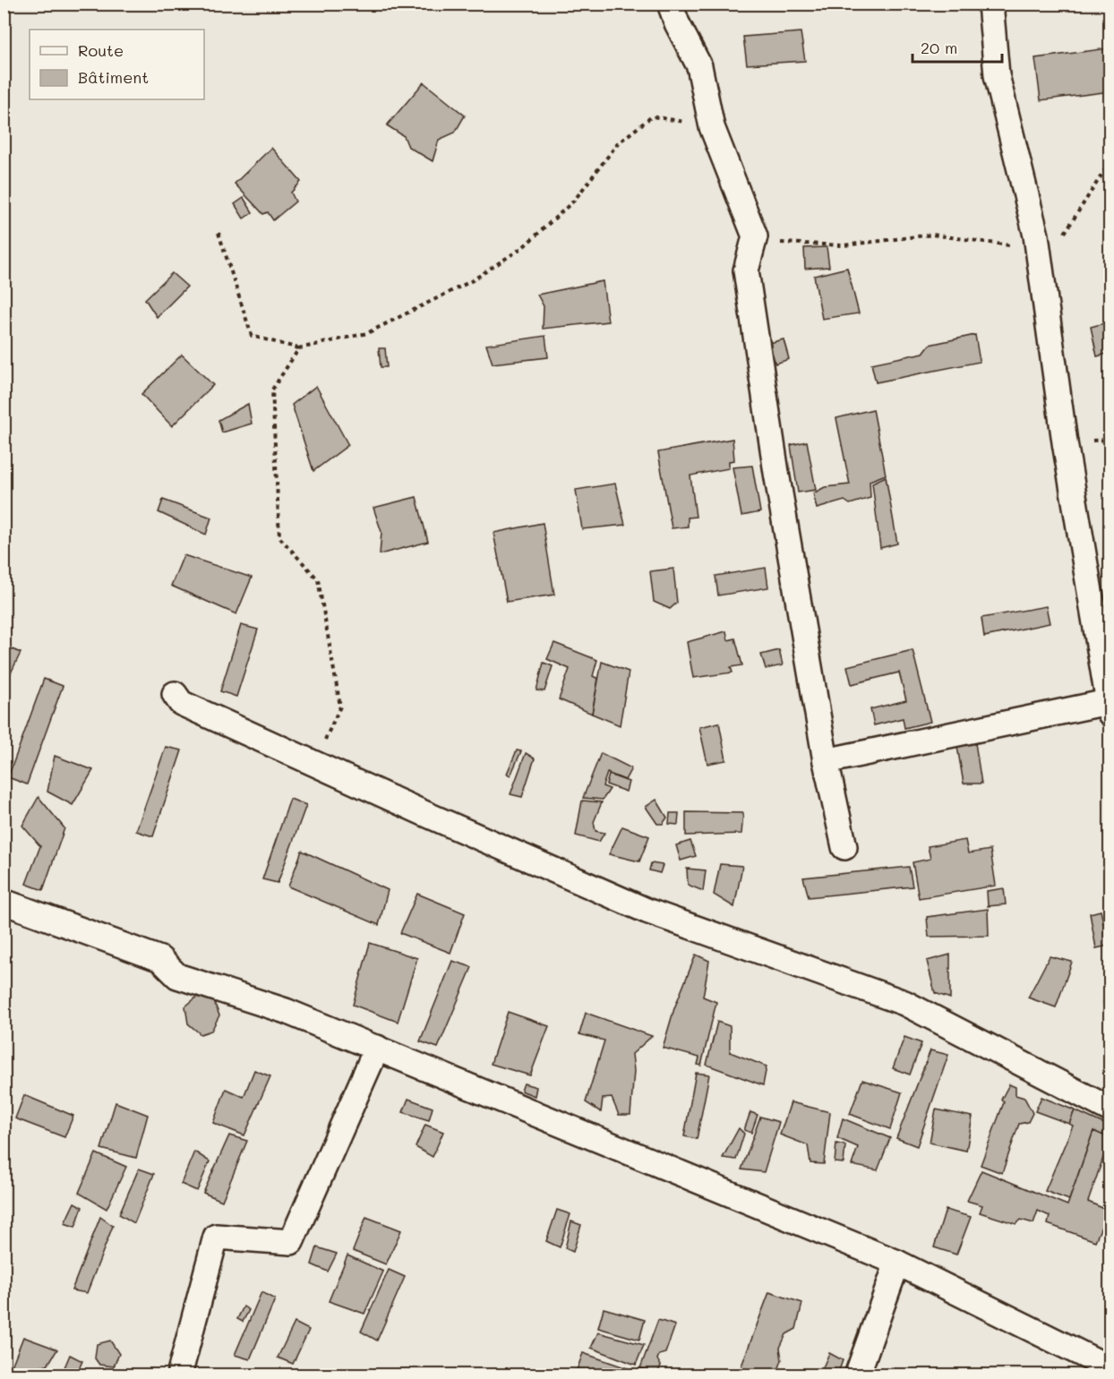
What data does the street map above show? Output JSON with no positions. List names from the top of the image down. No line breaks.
{"legend":["Route","Bâtiment"],"scale_bar":"20 m"}
